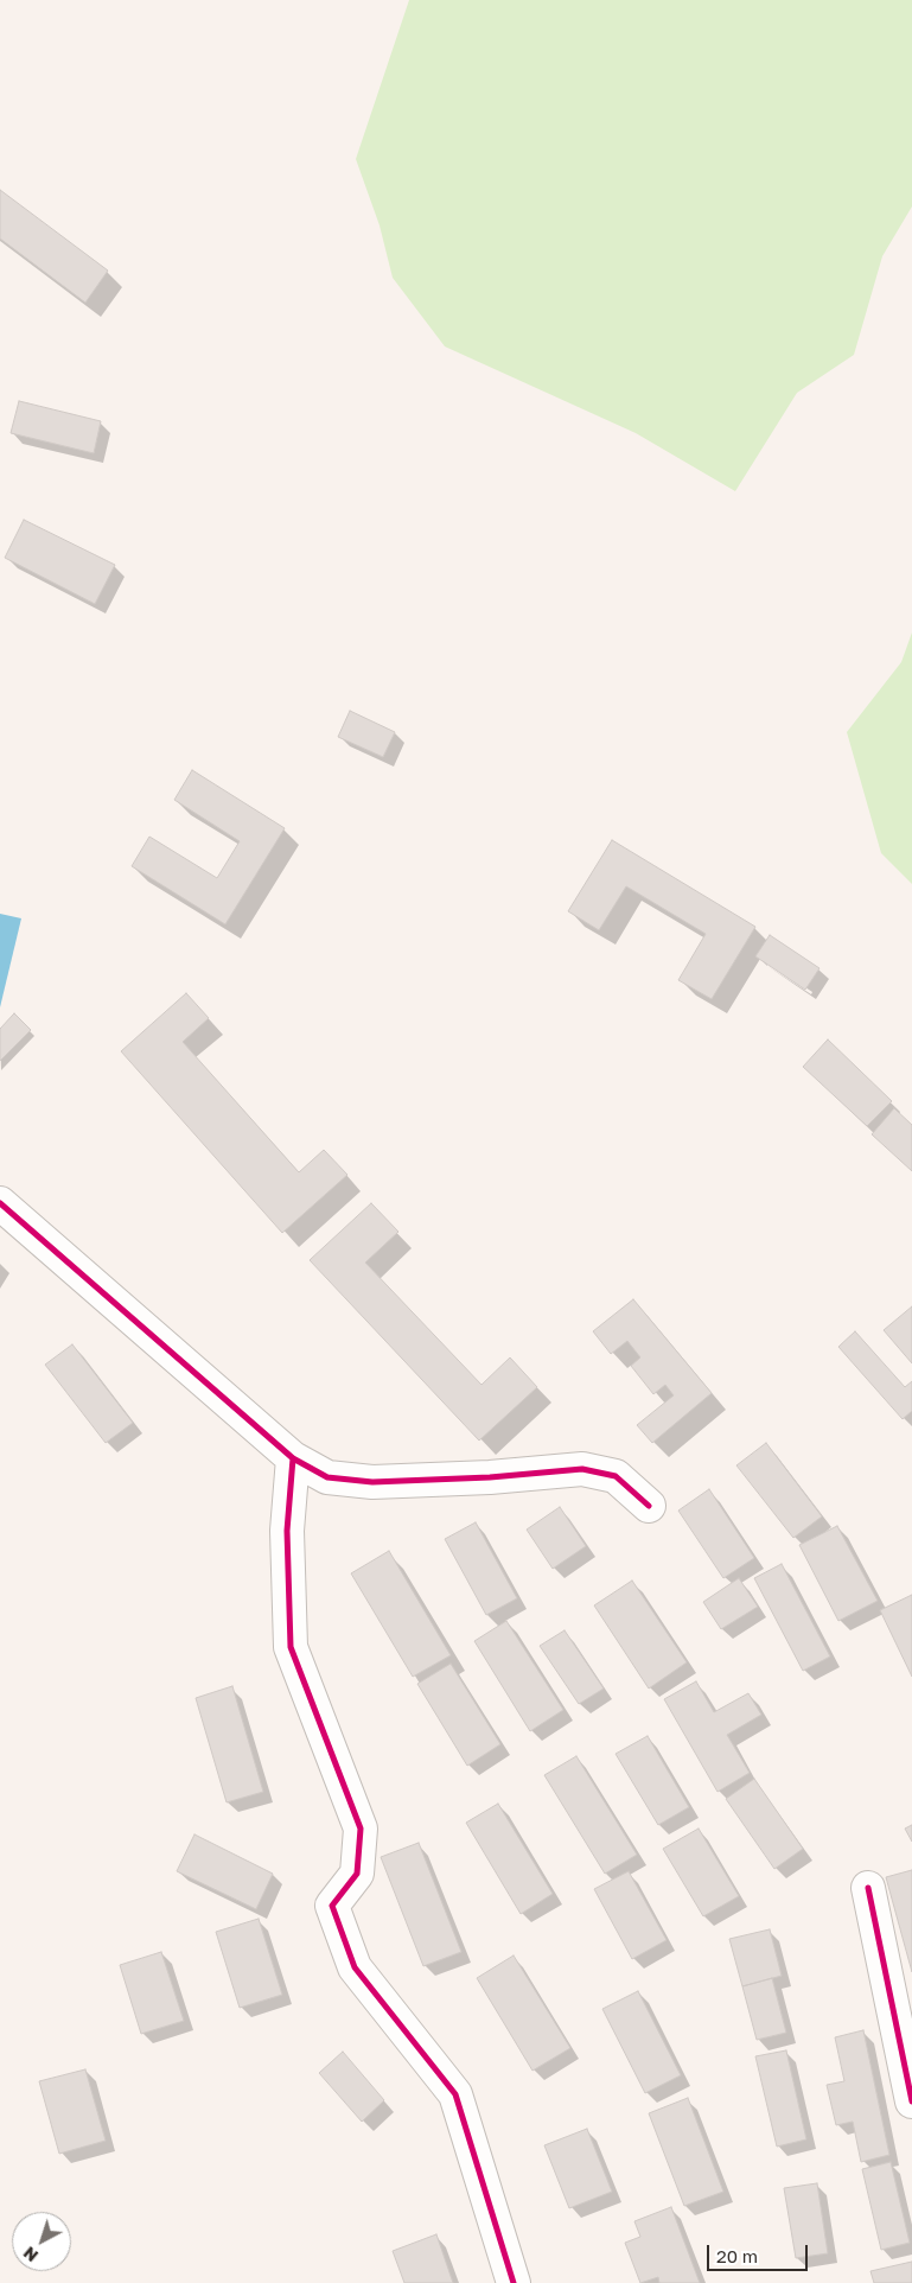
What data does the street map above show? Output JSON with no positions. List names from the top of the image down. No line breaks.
{"scale_bar":"20 m","north":"bottom left"}
